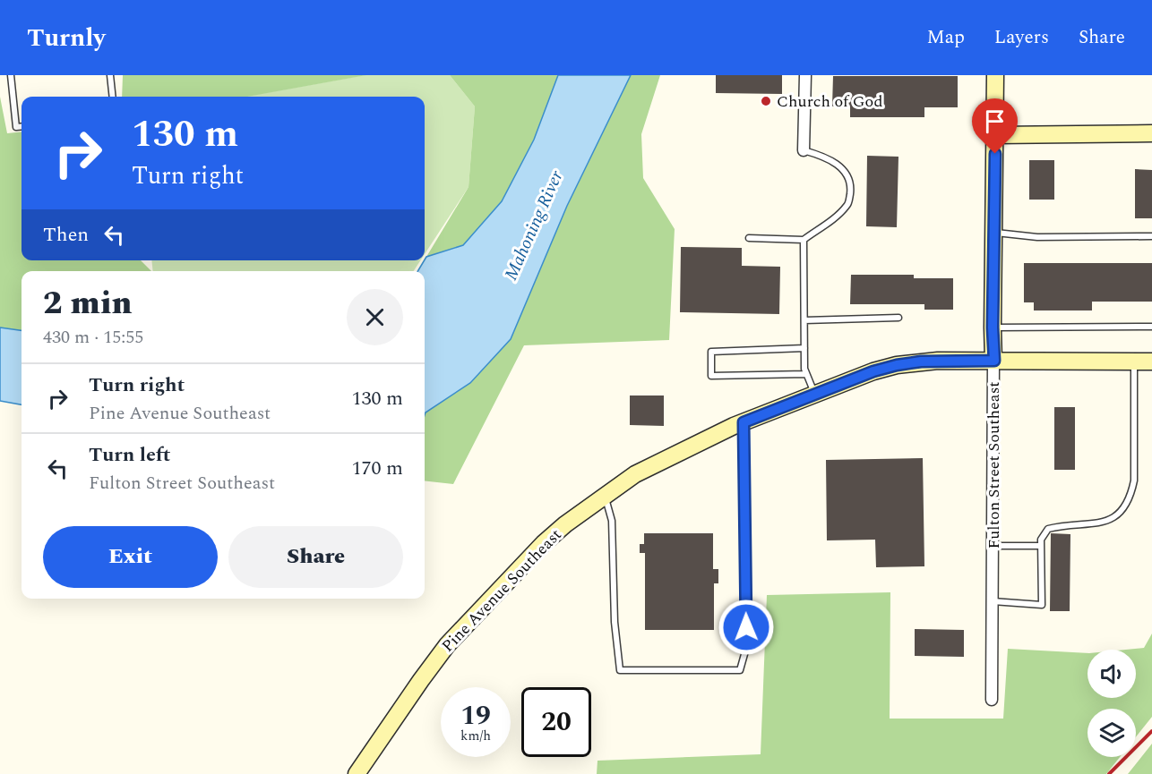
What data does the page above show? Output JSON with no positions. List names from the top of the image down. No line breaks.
{"streets":{"street":["Fulton Street Southeast","Pine Avenue Southeast"]},"crossings":[["Fulton Street Southeast","Pine Avenue Southeast"]],"water":["Mahoning River"],"places":["Church of God"],"page":{"header":"Turnly","nav":["Map","Layers","Share"],"turn":["130 m","Turn right"],"then":"Then","heading":["2 min","430 m · 15:55"],"list":[{"name":"Turn right","note":"Pine Avenue Southeast","value":"130 m"},{"name":"Turn left","note":"Fulton Street Southeast","value":"170 m"}],"buttons":["Exit","Share"],"speed":"19 km/h","limit":"20"}}
